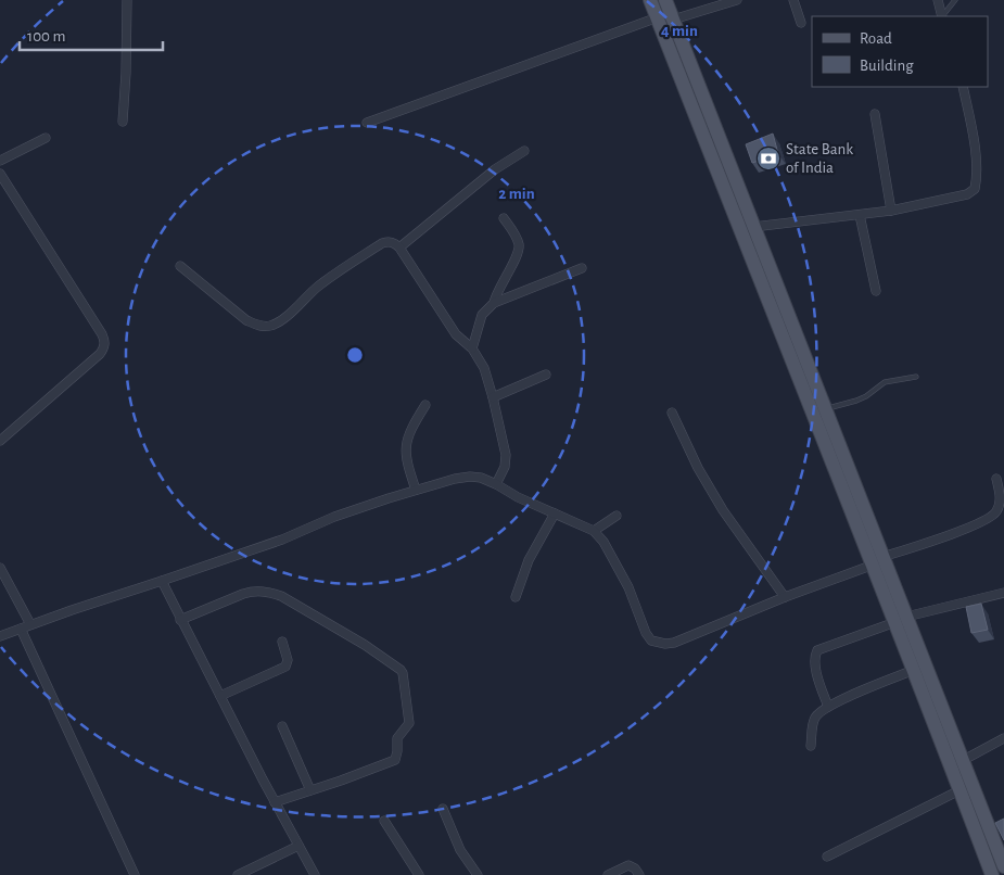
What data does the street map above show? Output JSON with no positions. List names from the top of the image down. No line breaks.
{"places":{"bank":["State Bank of India"]},"legend":["Road","Building"],"scale_bar":"100 m","rings":["4 min","2 min"]}
